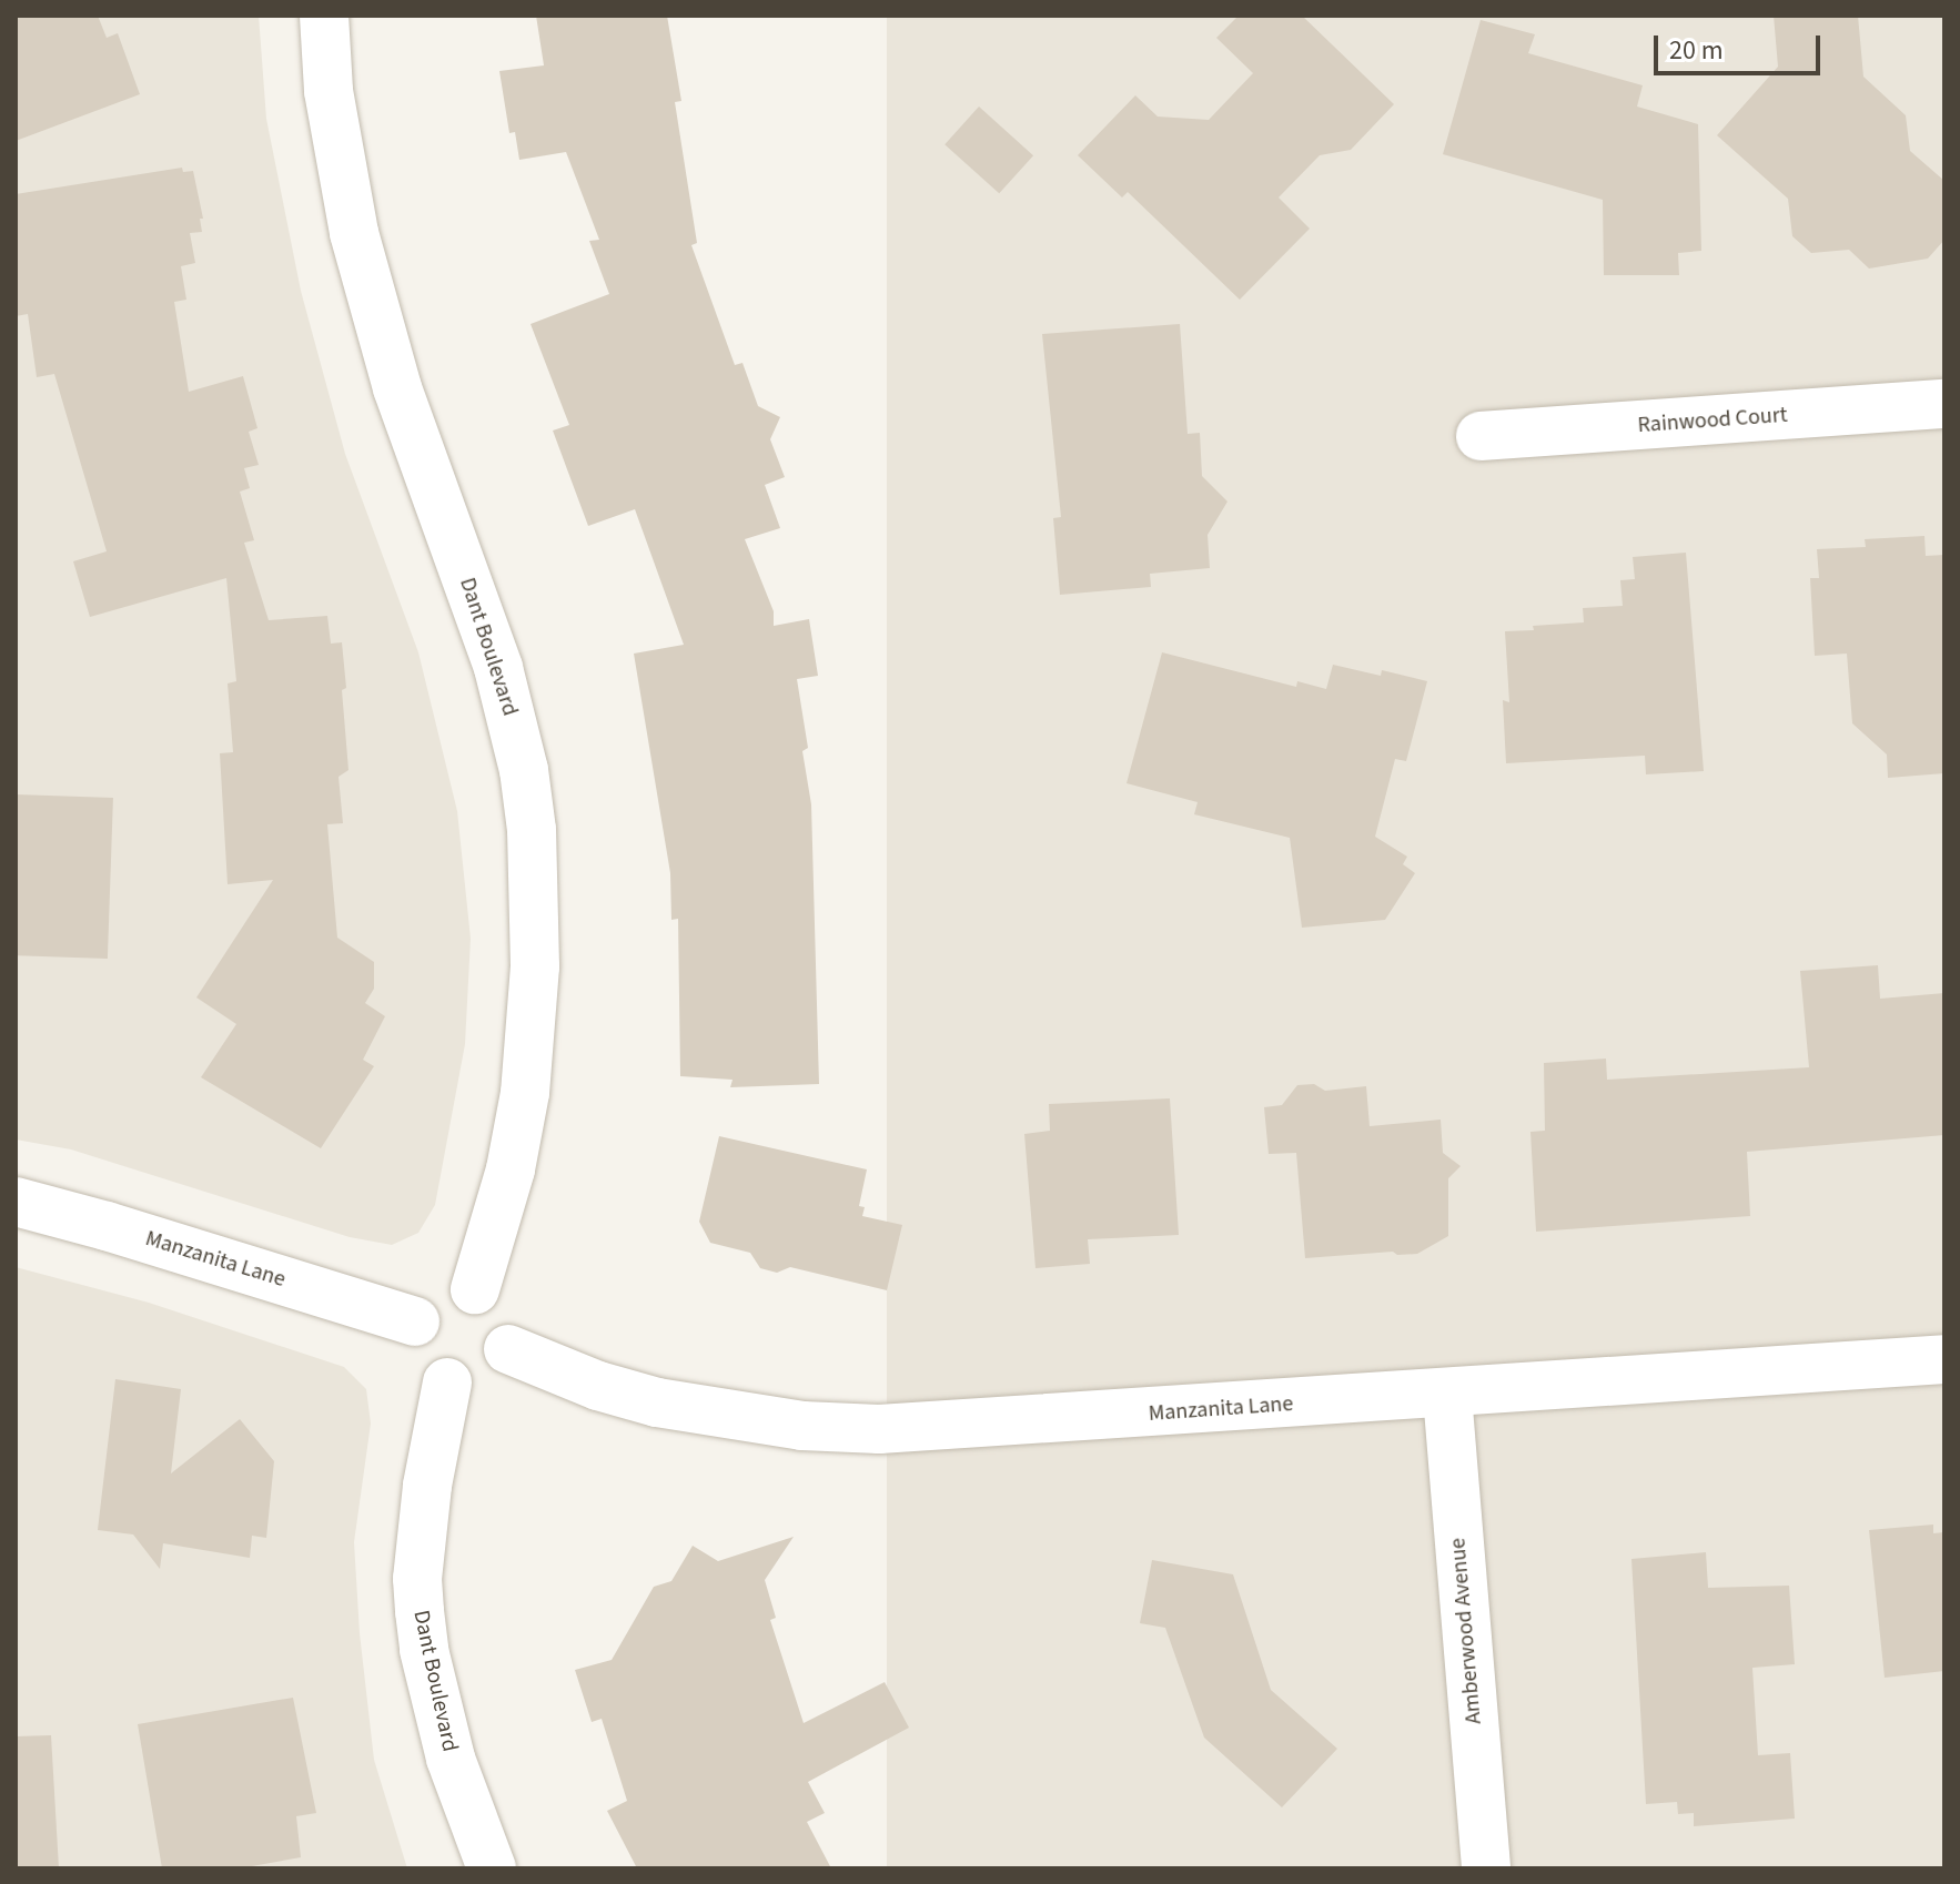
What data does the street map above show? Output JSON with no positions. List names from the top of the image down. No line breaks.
{"streets":{"street":["Rainwood Court","Dant Boulevard","Manzanita Lane","Amberwood Avenue"]},"crossings":[["Dant Boulevard","Manzanita Lane"],["Manzanita Lane","Amberwood Avenue"]],"scale_bar":"20 m"}
